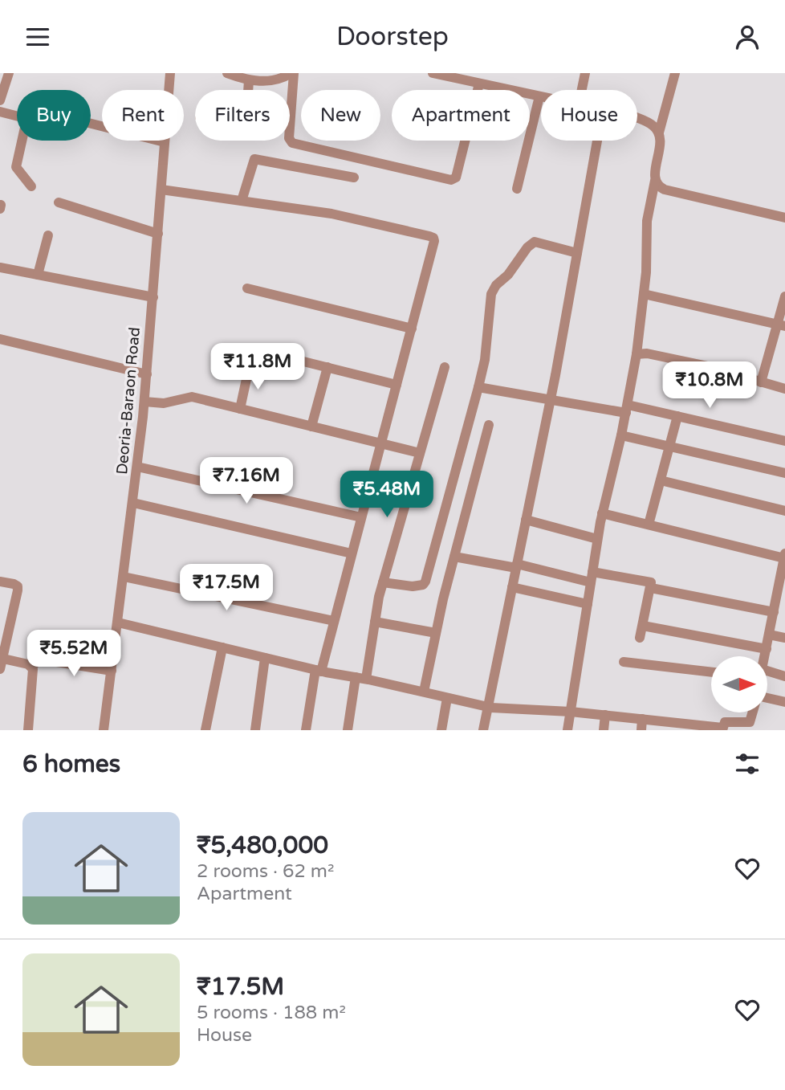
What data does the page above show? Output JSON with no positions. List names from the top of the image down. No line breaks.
{"streets":{"street":["Deoria-Baraon Road"]},"north":"right","page":{"header":"Doorstep","chip":["Buy","Rent","Filters","New","Apartment","House"],"price":["₹11.8M","₹10.8M","₹7.16M","₹5.48M","₹17.5M","₹5.52M"],"heading":"6 homes","list":[{"name":"₹5,480,000","note":"2 rooms · 62 m² · Apartment"},{"name":"₹17.5M","note":"5 rooms · 188 m² · House"}]}}
